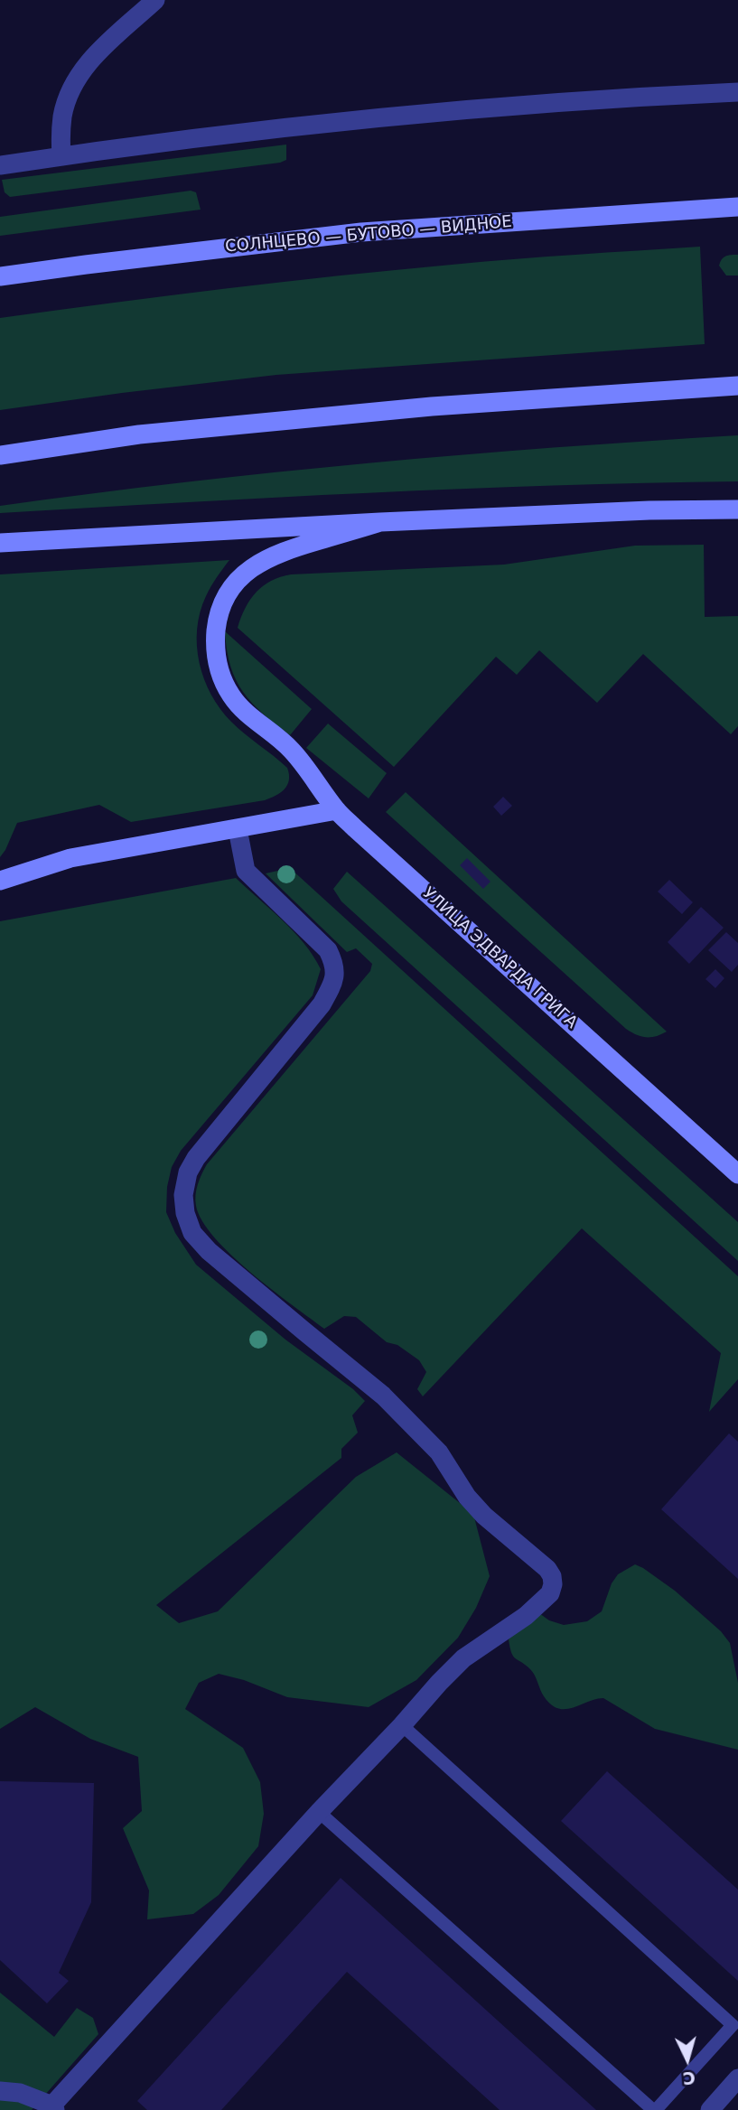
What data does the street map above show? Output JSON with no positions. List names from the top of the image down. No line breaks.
{"streets":{"main road":["СОЛНЦЕВО — БУТОВО — ВИДНОЕ","УЛИЦА ЭДВАРДА ГРИГА"]},"north":"bottom"}
